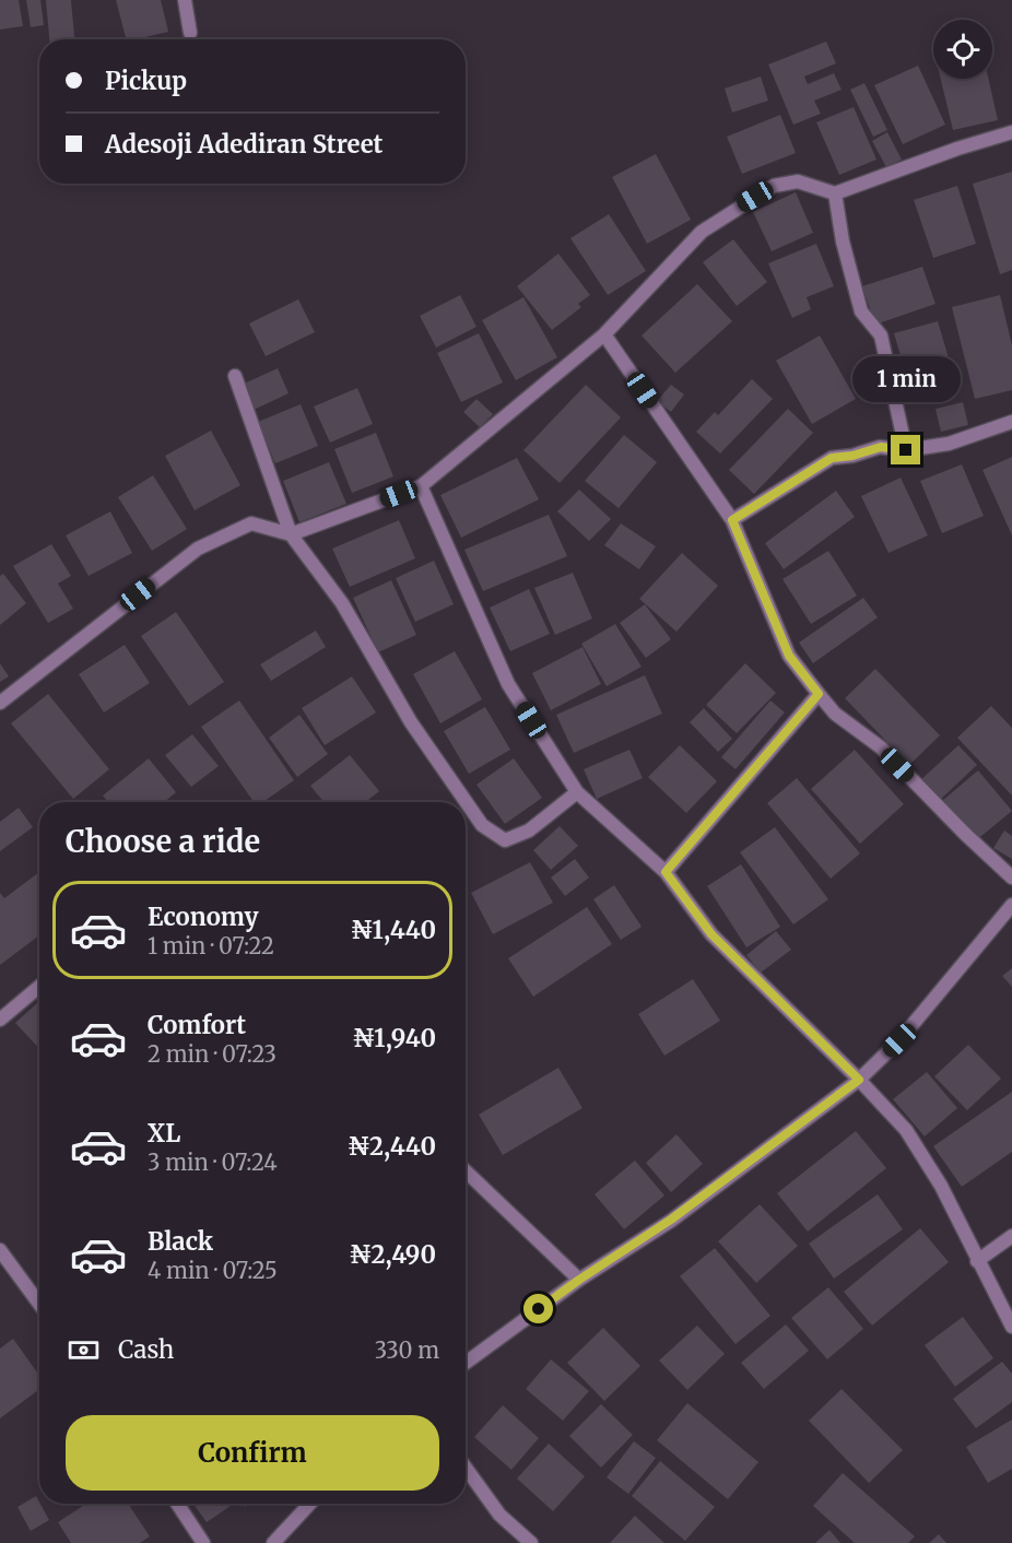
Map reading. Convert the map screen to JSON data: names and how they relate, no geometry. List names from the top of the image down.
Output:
{
  "page": {
    "banner": ["Pickup", "Adesoji Adediran Street"],
    "bubble": "1 min",
    "heading": "Choose a ride",
    "list": [
      {
        "name": "Economy",
        "note": "1 min · 07:22",
        "value": "₦1,440"
      },
      {
        "name": "Comfort",
        "note": "2 min · 07:23",
        "value": "₦1,940"
      },
      {
        "name": "XL",
        "note": "3 min · 07:24",
        "value": "₦2,440"
      },
      {
        "name": "Black",
        "note": "4 min · 07:25",
        "value": "₦2,490"
      }
    ],
    "pay": ["Cash", "330 m"],
    "buttons": "Confirm"
  }
}
